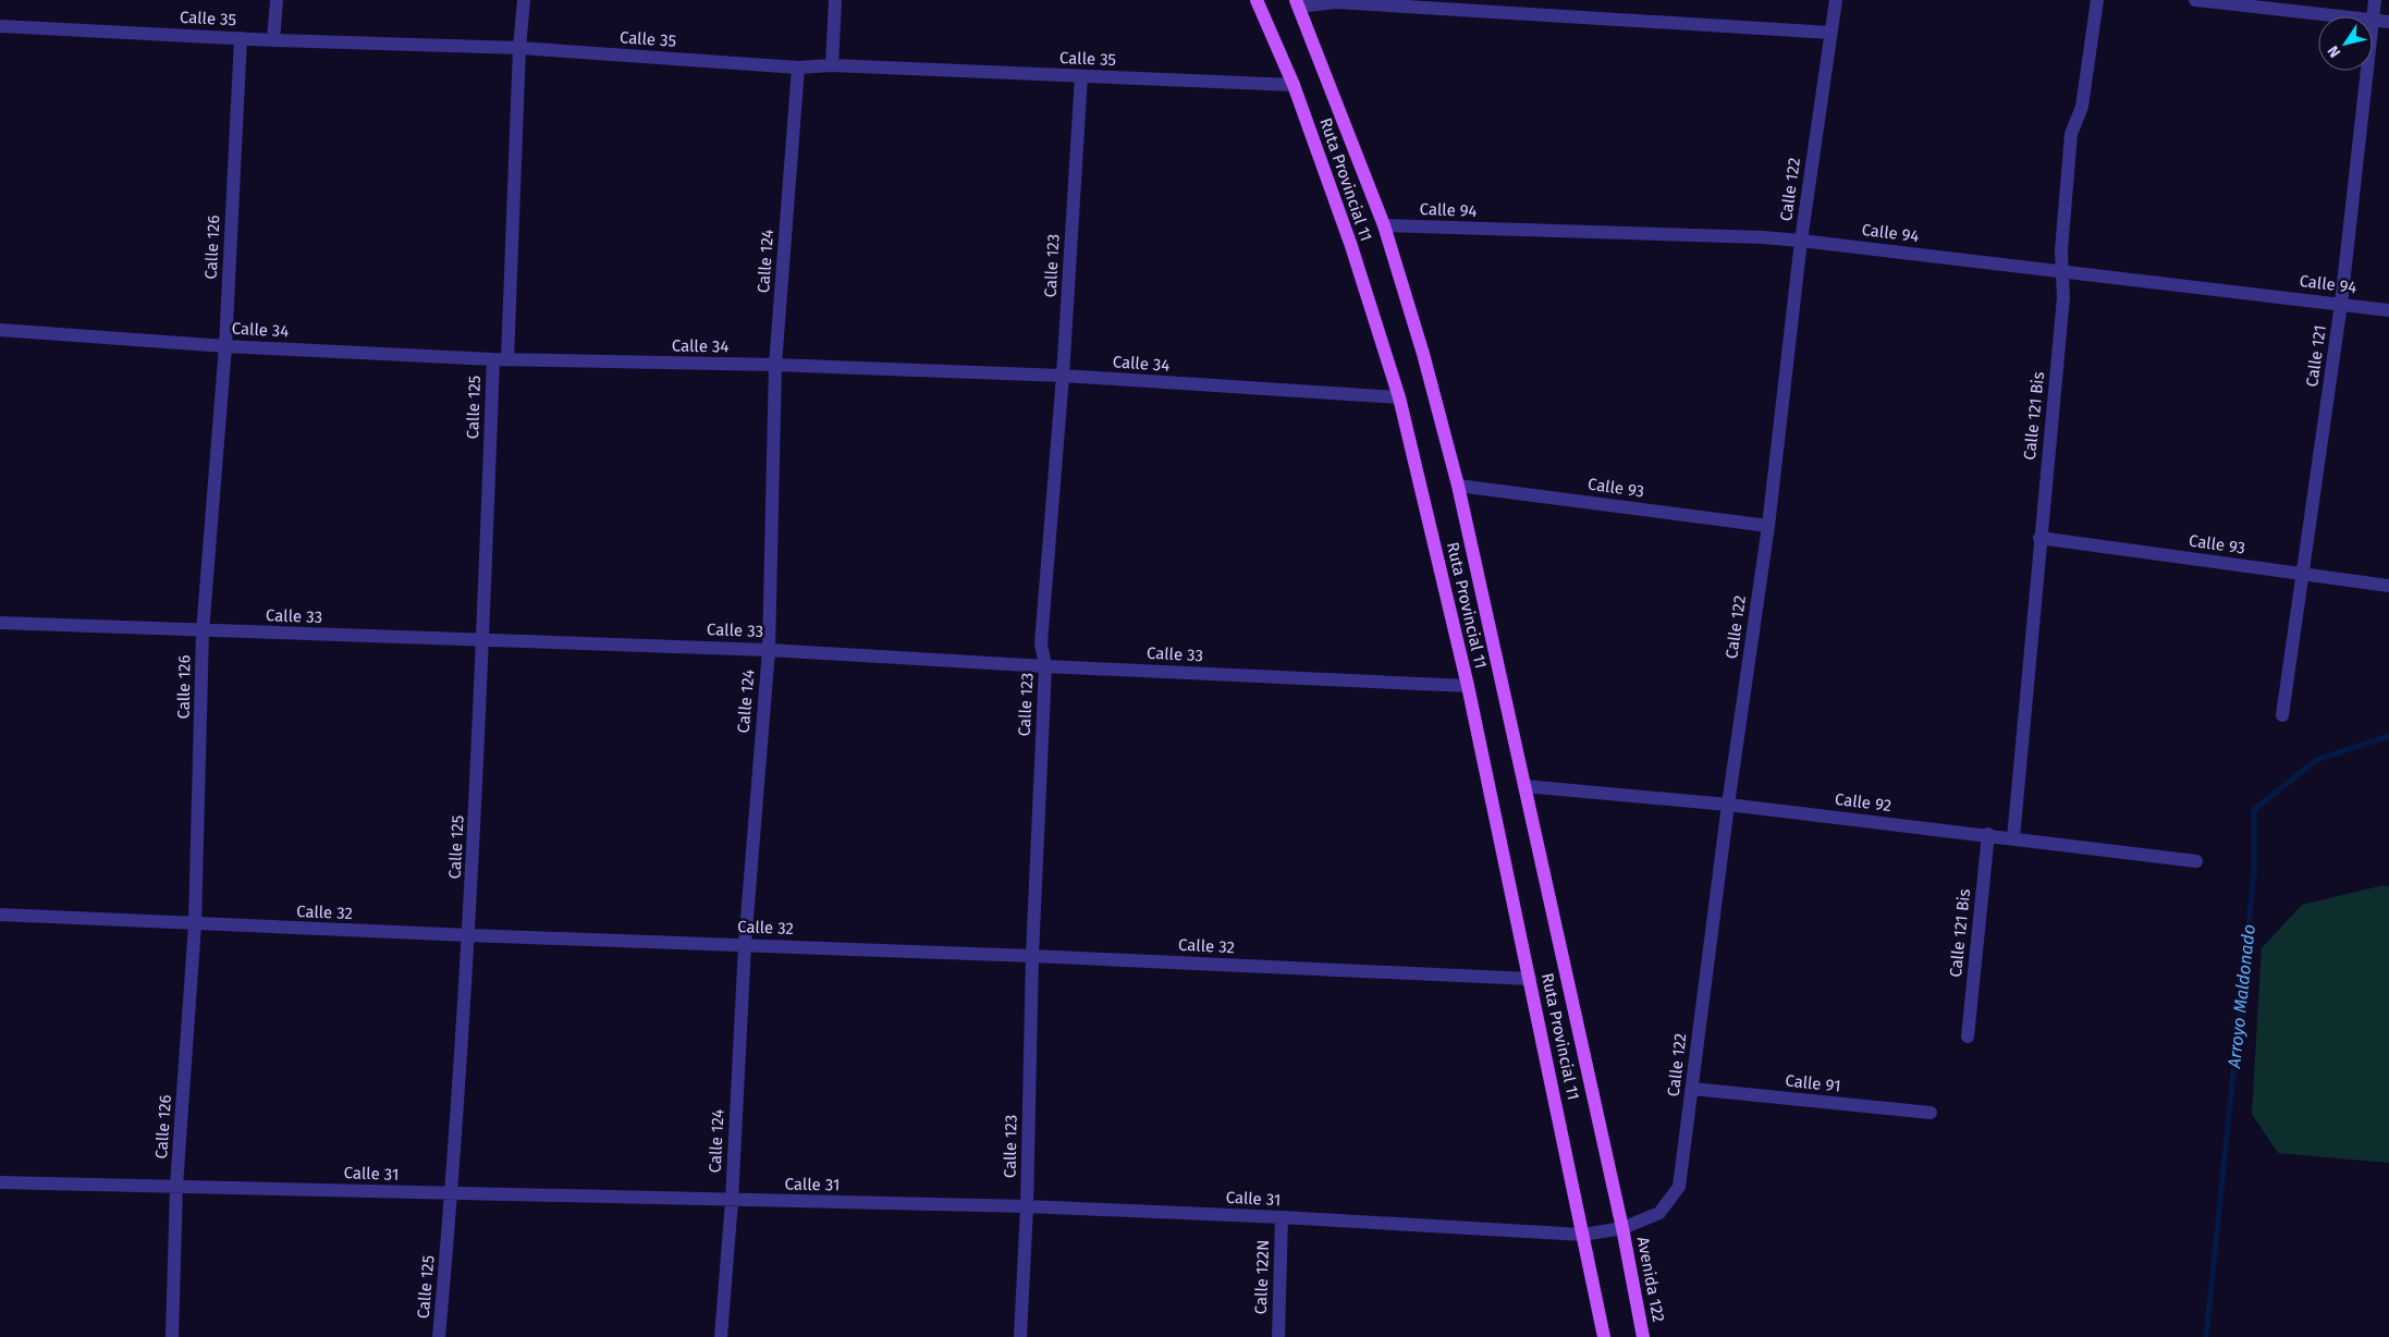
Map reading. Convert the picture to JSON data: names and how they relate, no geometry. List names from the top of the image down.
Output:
{
  "streets": {
    "main road": ["Ruta Provincial 11", "Avenida 122"],
    "street": [
      "Calle 35",
      "Calle 122",
      "Calle 94",
      "Calle 126",
      "Calle 124",
      "Calle 123",
      "Calle 34",
      "Calle 121",
      "Calle 125",
      "Calle 121 Bis",
      "Calle 93",
      "Calle 33",
      "Calle 92",
      "Calle 32",
      "Calle 91",
      "Calle 31",
      "Calle 122N"
    ]
  },
  "crossings": [
    ["Calle 35", "Ruta Provincial 11"],
    ["Calle 35", "Calle 126"],
    ["Calle 35", "Calle 124"],
    ["Calle 35", "Calle 123"],
    ["Calle 35", "Calle 125"],
    ["Ruta Provincial 11", "Calle 122"],
    ["Ruta Provincial 11", "Calle 94"],
    ["Ruta Provincial 11", "Calle 34"],
    ["Ruta Provincial 11", "Calle 93"],
    ["Ruta Provincial 11", "Calle 33"],
    ["Ruta Provincial 11", "Calle 92"],
    ["Ruta Provincial 11", "Calle 32"],
    ["Ruta Provincial 11", "Calle 31"],
    ["Ruta Provincial 11", "Avenida 122"],
    ["Calle 122", "Calle 94"],
    ["Calle 122", "Calle 93"],
    ["Calle 122", "Calle 92"],
    ["Calle 122", "Calle 91"],
    ["Calle 122", "Calle 31"],
    ["Calle 122", "Avenida 122"],
    ["Calle 94", "Calle 121"],
    ["Calle 94", "Calle 121 Bis"],
    ["Calle 126", "Calle 34"],
    ["Calle 126", "Calle 33"],
    ["Calle 126", "Calle 32"],
    ["Calle 126", "Calle 31"],
    ["Calle 124", "Calle 34"],
    ["Calle 124", "Calle 33"],
    ["Calle 124", "Calle 32"],
    ["Calle 124", "Calle 31"],
    ["Calle 123", "Calle 34"],
    ["Calle 123", "Calle 33"],
    ["Calle 123", "Calle 32"],
    ["Calle 123", "Calle 31"],
    ["Calle 34", "Calle 125"],
    ["Calle 121", "Calle 93"],
    ["Calle 125", "Calle 33"],
    ["Calle 125", "Calle 32"],
    ["Calle 125", "Calle 31"],
    ["Calle 121 Bis", "Calle 93"],
    ["Calle 121 Bis", "Calle 92"],
    ["Calle 31", "Calle 122N"],
    ["Calle 31", "Avenida 122"]
  ],
  "water": ["Arroyo Maldonado"],
  "north": "bottom left"
}
